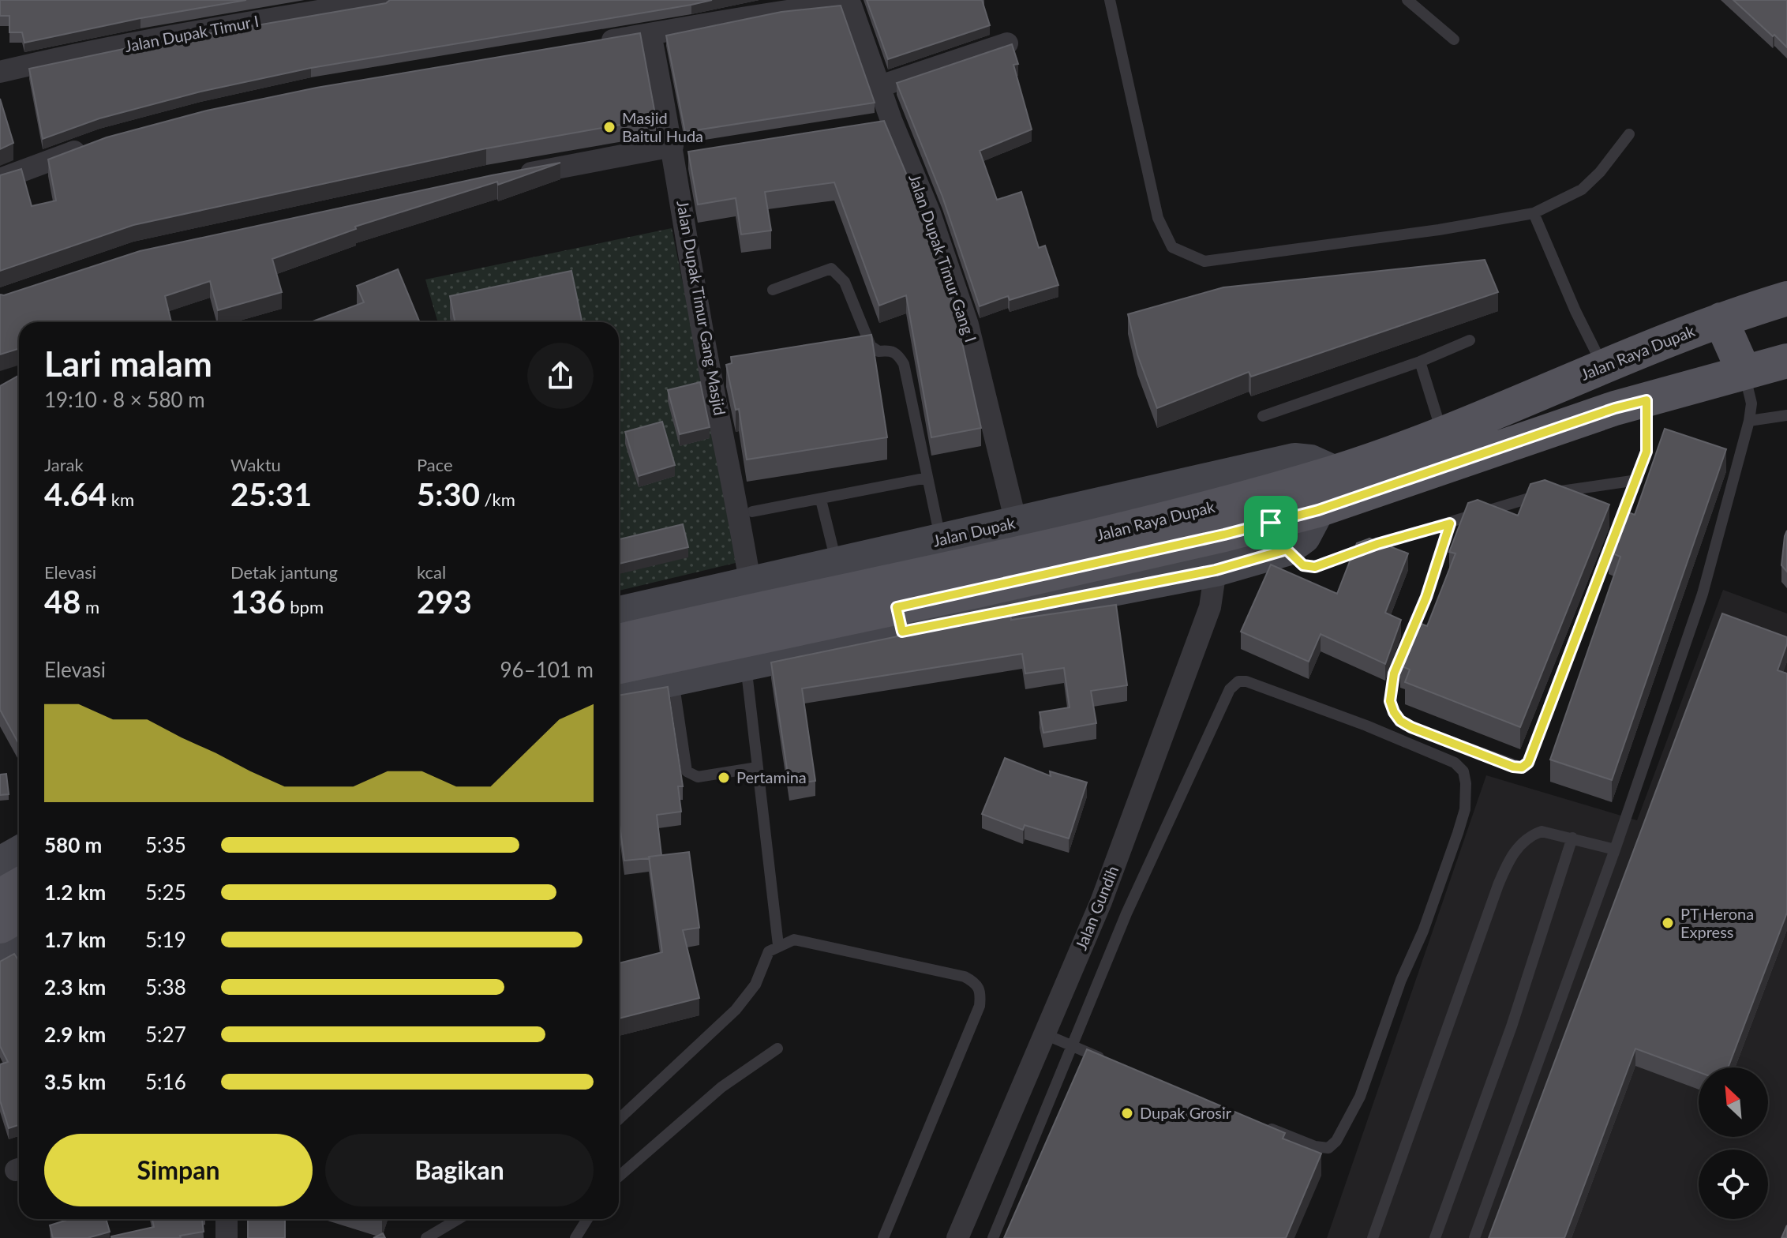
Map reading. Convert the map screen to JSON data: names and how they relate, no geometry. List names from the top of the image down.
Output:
{
  "streets": {
    "main road": ["Jalan Raya Dupak", "Jalan Dupak"],
    "street": [
      "Jalan Dupak Timur I",
      "Jalan Dupak Timur Gang I",
      "Jalan Dupak Timur Gang Masjid",
      "Jalan Gundih"
    ]
  },
  "crossings": [
    ["Jalan Dupak Timur Gang I", "Jalan Dupak Timur Gang Masjid"],
    ["Jalan Dupak Timur Gang I", "Jalan Dupak"],
    ["Jalan Dupak Timur Gang Masjid", "Jalan Dupak"],
    ["Jalan Raya Dupak", "Jalan Dupak"]
  ],
  "places": [
    "Masjid Baitul Huda",
    "Pertamina",
    "PT Herona Express",
    "Dupak Grosir"
  ],
  "north": "top left",
  "page": {
    "heading": ["Lari malam", "19:10 · 8 × 580 m"],
    "stats": [
      ["Jarak", "4.64 km"],
      ["Waktu", "25:31"],
      ["Pace", "5:30 /km"],
      ["Elevasi", "48 m"],
      ["Detak jantung", "136 bpm"],
      ["kcal", "293"]
    ],
    "chart": ["Elevasi", "96–101 m"],
    "list": [
      {
        "name": "580 m",
        "note": "5:35"
      },
      {
        "name": "1.2 km",
        "note": "5:25"
      },
      {
        "name": "1.7 km",
        "note": "5:19"
      },
      {
        "name": "2.3 km",
        "note": "5:38"
      },
      {
        "name": "2.9 km",
        "note": "5:27"
      },
      {
        "name": "3.5 km",
        "note": "5:16"
      }
    ],
    "buttons": ["Simpan", "Bagikan"]
  }
}
